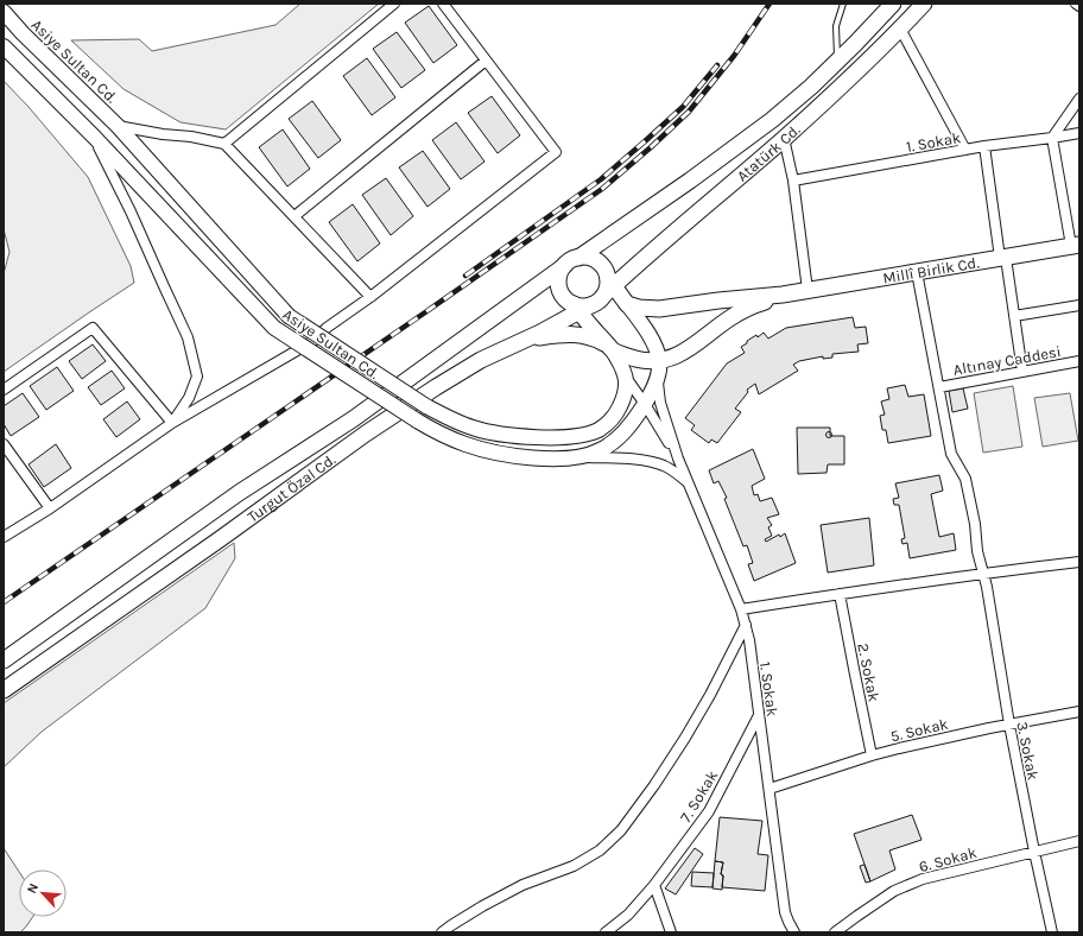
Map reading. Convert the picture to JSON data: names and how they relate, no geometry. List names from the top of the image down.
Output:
{
  "streets": {
    "main road": [
      "Asiye Sultan Cd.",
      "Atatürk Cd.",
      "Millî Birlik Cd.",
      "Turgut Özal Cd."
    ],
    "street": [
      "1. Sokak",
      "Altınay Caddesi",
      "2. Sokak",
      "5. Sokak",
      "3. Sokak",
      "7. Sokak",
      "6. Sokak"
    ]
  },
  "crossings": [
    ["Asiye Sultan Cd.", "Millî Birlik Cd."],
    ["1. Sokak", "5. Sokak"],
    ["1. Sokak", "7. Sokak"],
    ["Atatürk Cd.", "Turgut Özal Cd."],
    ["Millî Birlik Cd.", "3. Sokak"],
    ["Altınay Caddesi", "3. Sokak"],
    ["2. Sokak", "5. Sokak"],
    ["5. Sokak", "3. Sokak"],
    ["3. Sokak", "6. Sokak"]
  ],
  "north": "top left"
}
